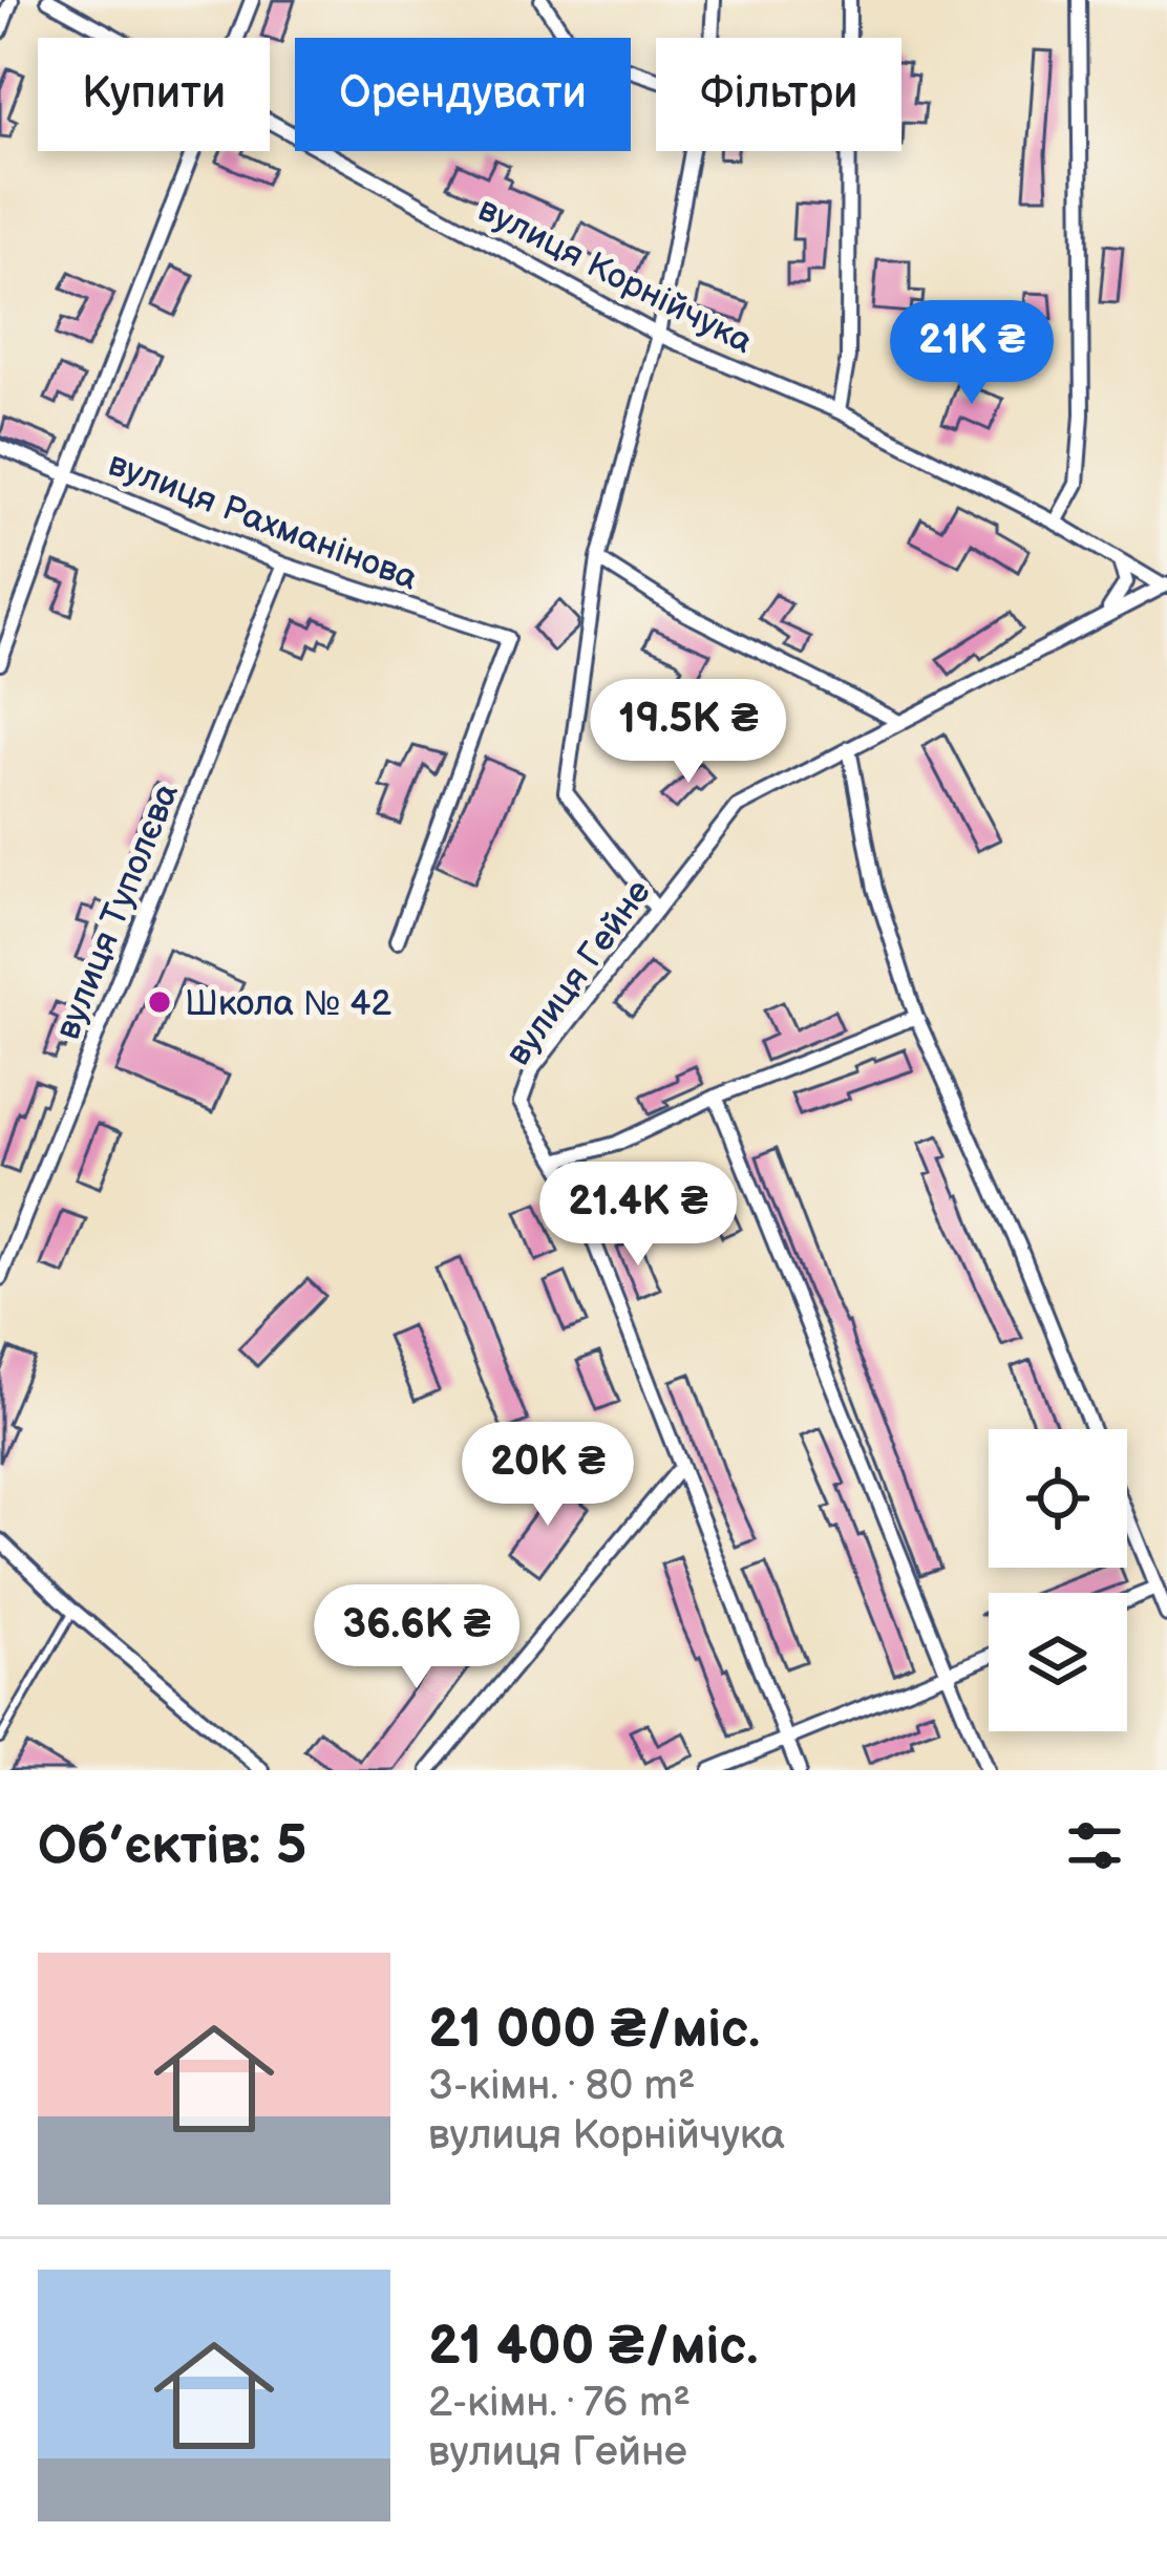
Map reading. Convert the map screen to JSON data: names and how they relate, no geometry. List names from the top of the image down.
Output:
{
  "streets": {
    "street": [
      "вулиця Корнійчука",
      "вулиця Рахманінова",
      "вулиця Туполєва",
      "вулиця Гейне"
    ]
  },
  "crossings": [
    ["вулиця Корнійчука", "вулиця Гейне"],
    ["вулиця Рахманінова", "вулиця Туполєва"]
  ],
  "places": ["Школа № 42"],
  "page": {
    "chip": ["Купити", "Орендувати", "Фільтри"],
    "price": [
      "21K ₴",
      "19.5K ₴",
      "21.4K ₴",
      "20K ₴",
      "36.6K ₴"
    ],
    "heading": "Об’єктів: 5",
    "list": [
      {
        "name": "21 000 ₴/міс.",
        "note": "3-кімн. · 80 m² · вулиця Корнійчука"
      },
      {
        "name": "21 400 ₴/міс.",
        "note": "2-кімн. · 76 m² · вулиця Гейне"
      }
    ]
  }
}
